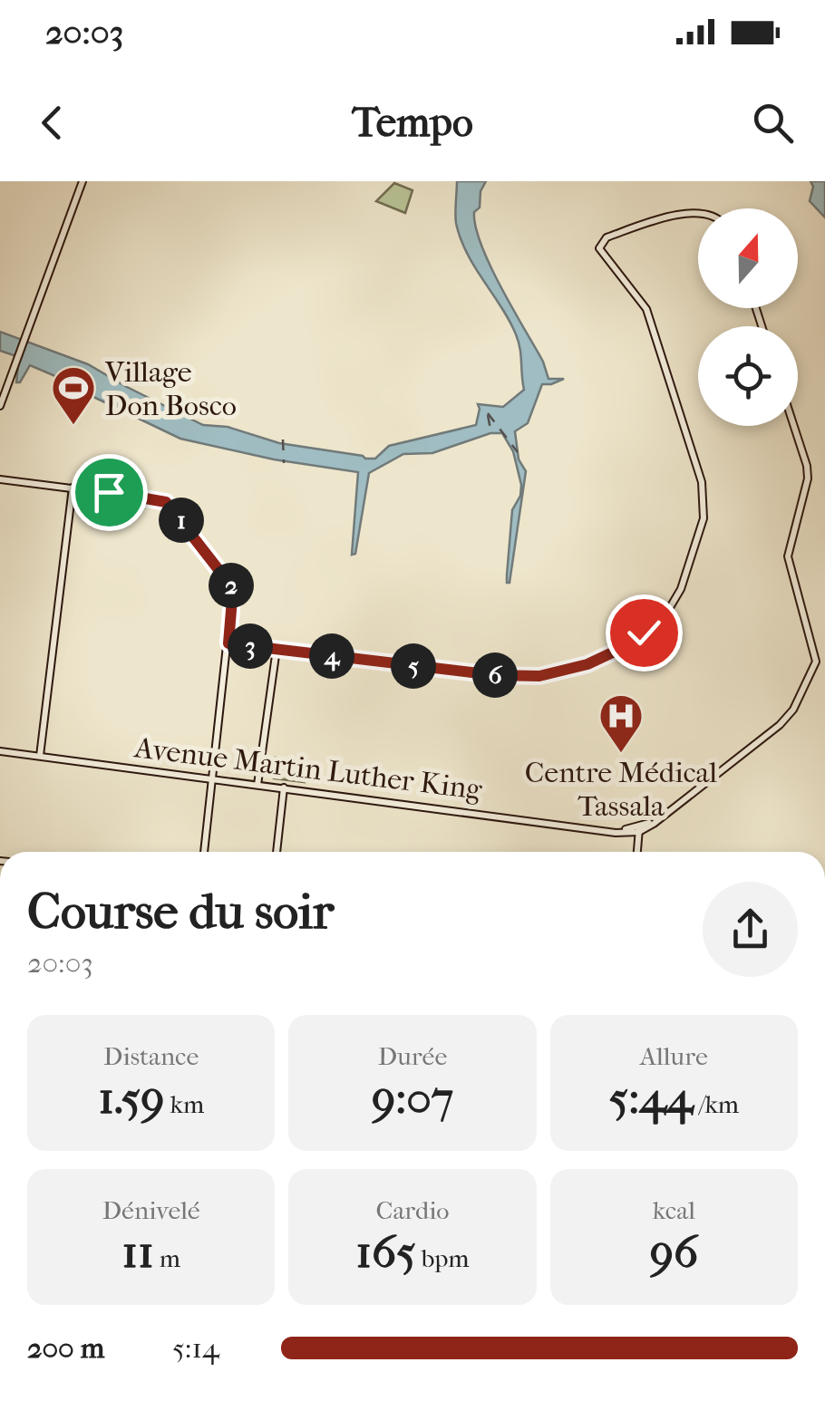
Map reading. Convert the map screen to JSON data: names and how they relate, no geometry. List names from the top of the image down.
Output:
{
  "streets": {
    "street": ["Avenue Martin Luther King"]
  },
  "places": {
    "sports": ["Village Don Bosco"],
    "hospital": ["Centre Médical Tassala"]
  },
  "north": "top",
  "page": {
    "status": "20:03",
    "header": "Tempo",
    "pins": [
      "1",
      "2",
      "3",
      "4",
      "5",
      "6"
    ],
    "heading": ["Course du soir", "20:03"],
    "stats": [
      ["Distance", "1.59 km"],
      ["Durée", "9:07"],
      ["Allure", "5:44 /km"],
      ["Dénivelé", "11 m"],
      ["Cardio", "165 bpm"],
      ["kcal", "96"]
    ],
    "list": [
      {
        "name": "200 m",
        "note": "5:14"
      }
    ]
  }
}
